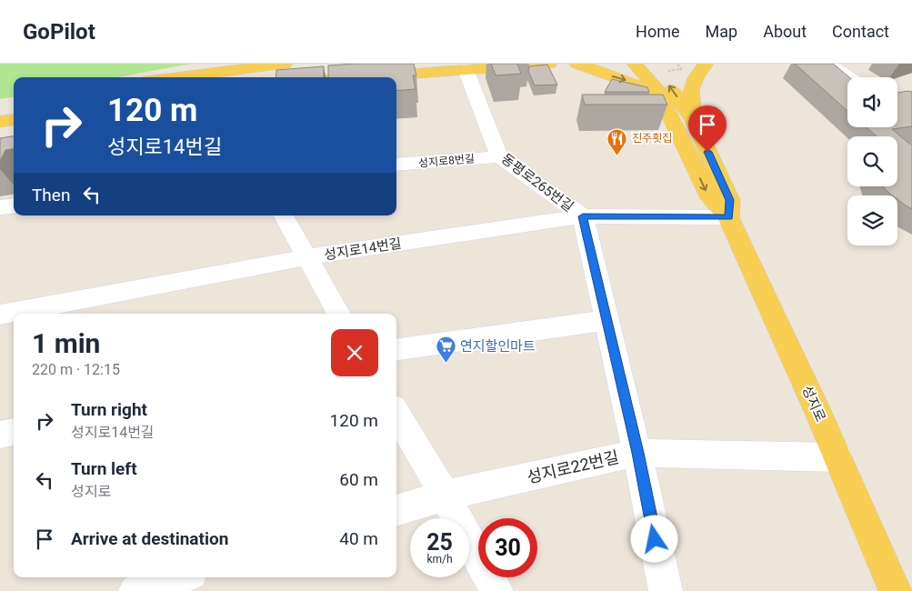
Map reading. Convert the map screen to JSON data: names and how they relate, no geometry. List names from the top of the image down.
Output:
{
  "streets": {
    "main road": ["성지로"],
    "street": [
      "성지로8번길",
      "동평로265번길",
      "성지로14번길",
      "성지로22번길"
    ]
  },
  "crossings": [
    ["성지로8번길", "동평로265번길"],
    ["동평로265번길", "성지로14번길"],
    ["동평로265번길", "성지로22번길"],
    ["성지로14번길", "성지로"],
    ["성지로", "성지로22번길"]
  ],
  "places": {
    "restaurant": ["진주횟집"],
    "supermarket": ["연지할인마트"]
  },
  "page": {
    "header": "GoPilot",
    "nav": [
      "Home",
      "Map",
      "About",
      "Contact"
    ],
    "turn": ["120 m", "성지로14번길"],
    "then": "Then",
    "heading": ["1 min", "220 m · 12:15"],
    "list": [
      {
        "name": "Turn right",
        "note": "성지로14번길",
        "value": "120 m"
      },
      {
        "name": "Turn left",
        "note": "성지로",
        "value": "60 m"
      },
      {
        "name": "Arrive at destination",
        "value": "40 m"
      }
    ],
    "speed": "25 km/h",
    "limit": "30"
  }
}
